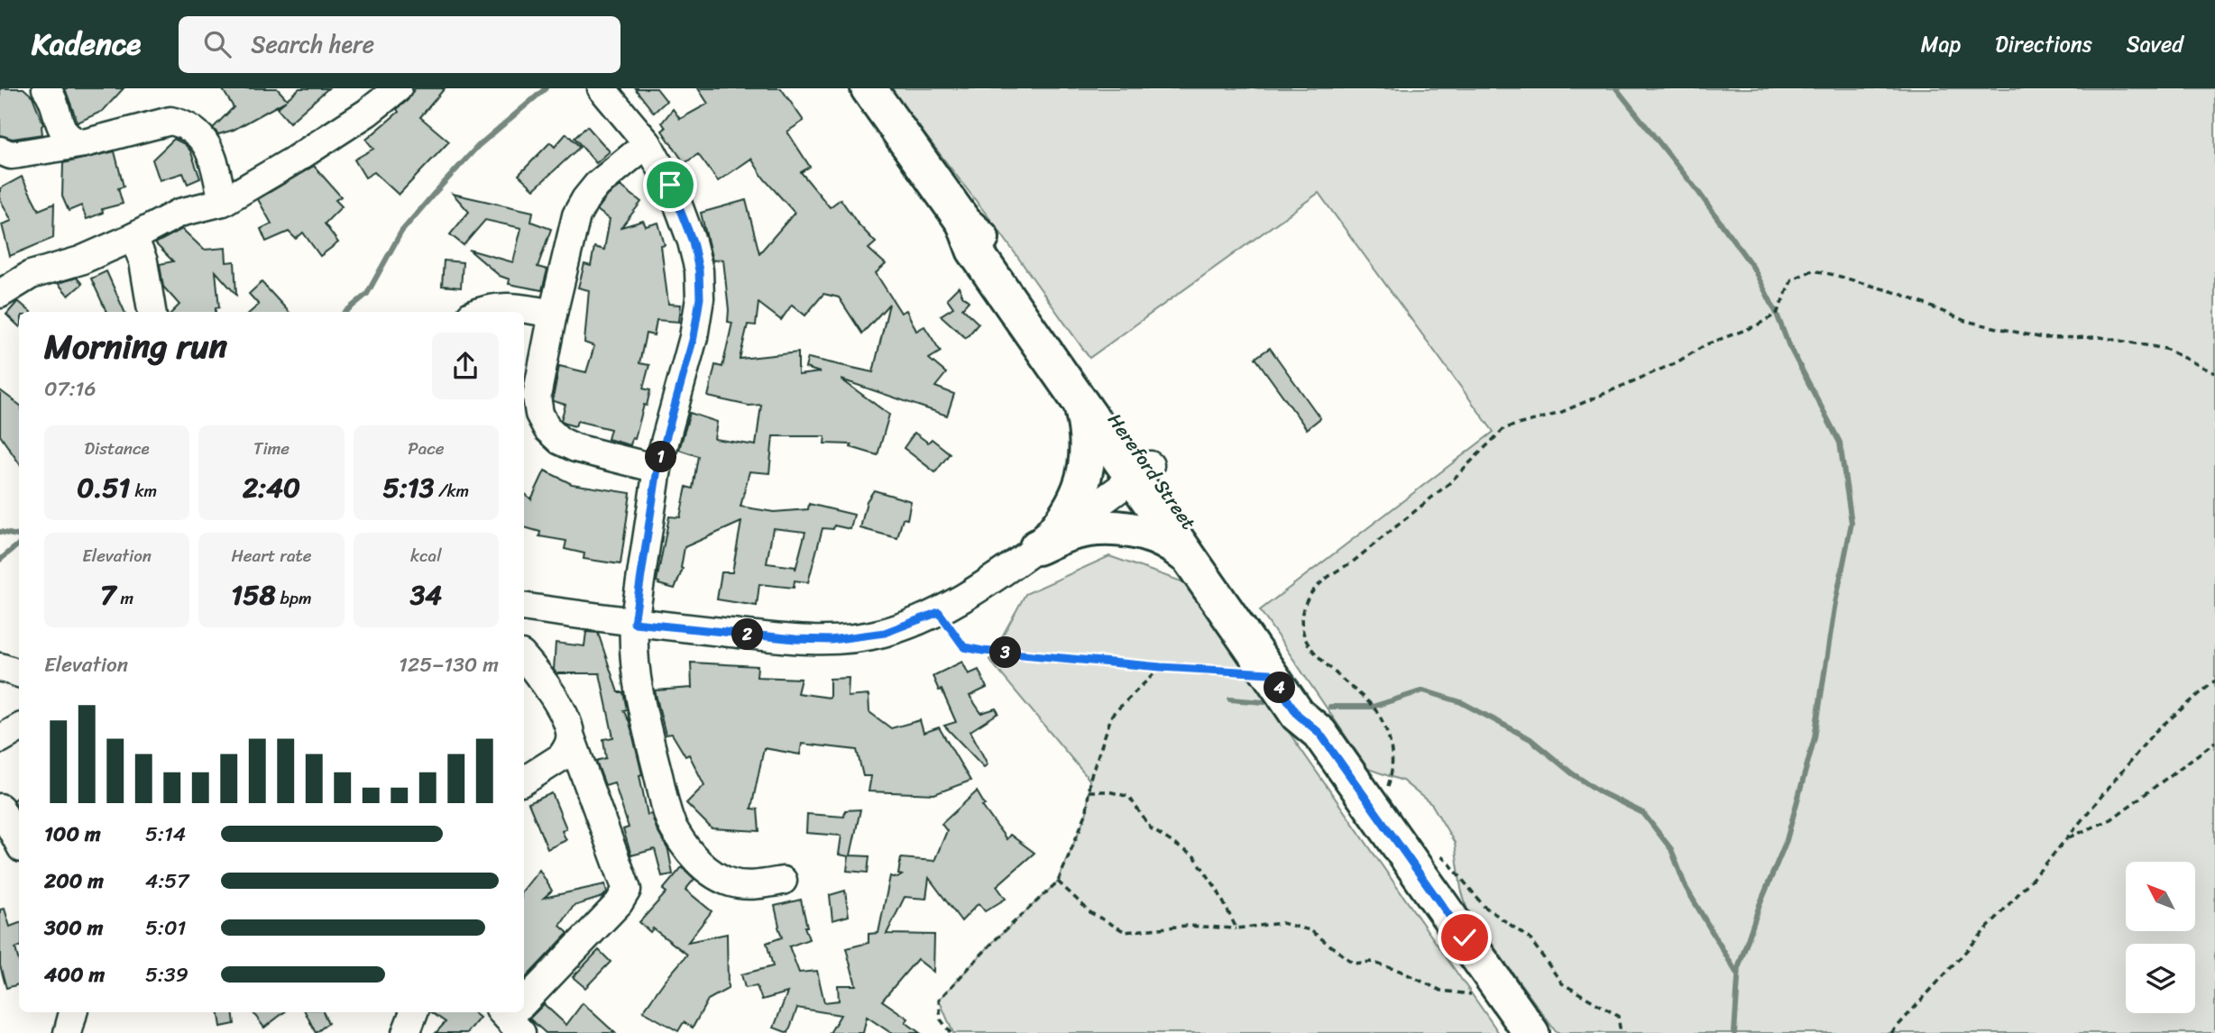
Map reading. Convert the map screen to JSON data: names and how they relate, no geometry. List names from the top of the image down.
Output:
{
  "streets": {
    "main road": ["Hereford Street"]
  },
  "north": "top left",
  "page": {
    "header": "Kadence",
    "search": "Search here",
    "nav": ["Map", "Directions", "Saved"],
    "heading": ["Morning run", "07:16"],
    "stats": [
      ["Distance", "0.51 km"],
      ["Time", "2:40"],
      ["Pace", "5:13 /km"],
      ["Elevation", "7 m"],
      ["Heart rate", "158 bpm"],
      ["kcal", "34"]
    ],
    "pins": [
      "1",
      "2",
      "3",
      "4"
    ],
    "chart": ["Elevation", "125–130 m"],
    "list": [
      {
        "name": "100 m",
        "note": "5:14"
      },
      {
        "name": "200 m",
        "note": "4:57"
      },
      {
        "name": "300 m",
        "note": "5:01"
      },
      {
        "name": "400 m",
        "note": "5:39"
      }
    ]
  }
}
